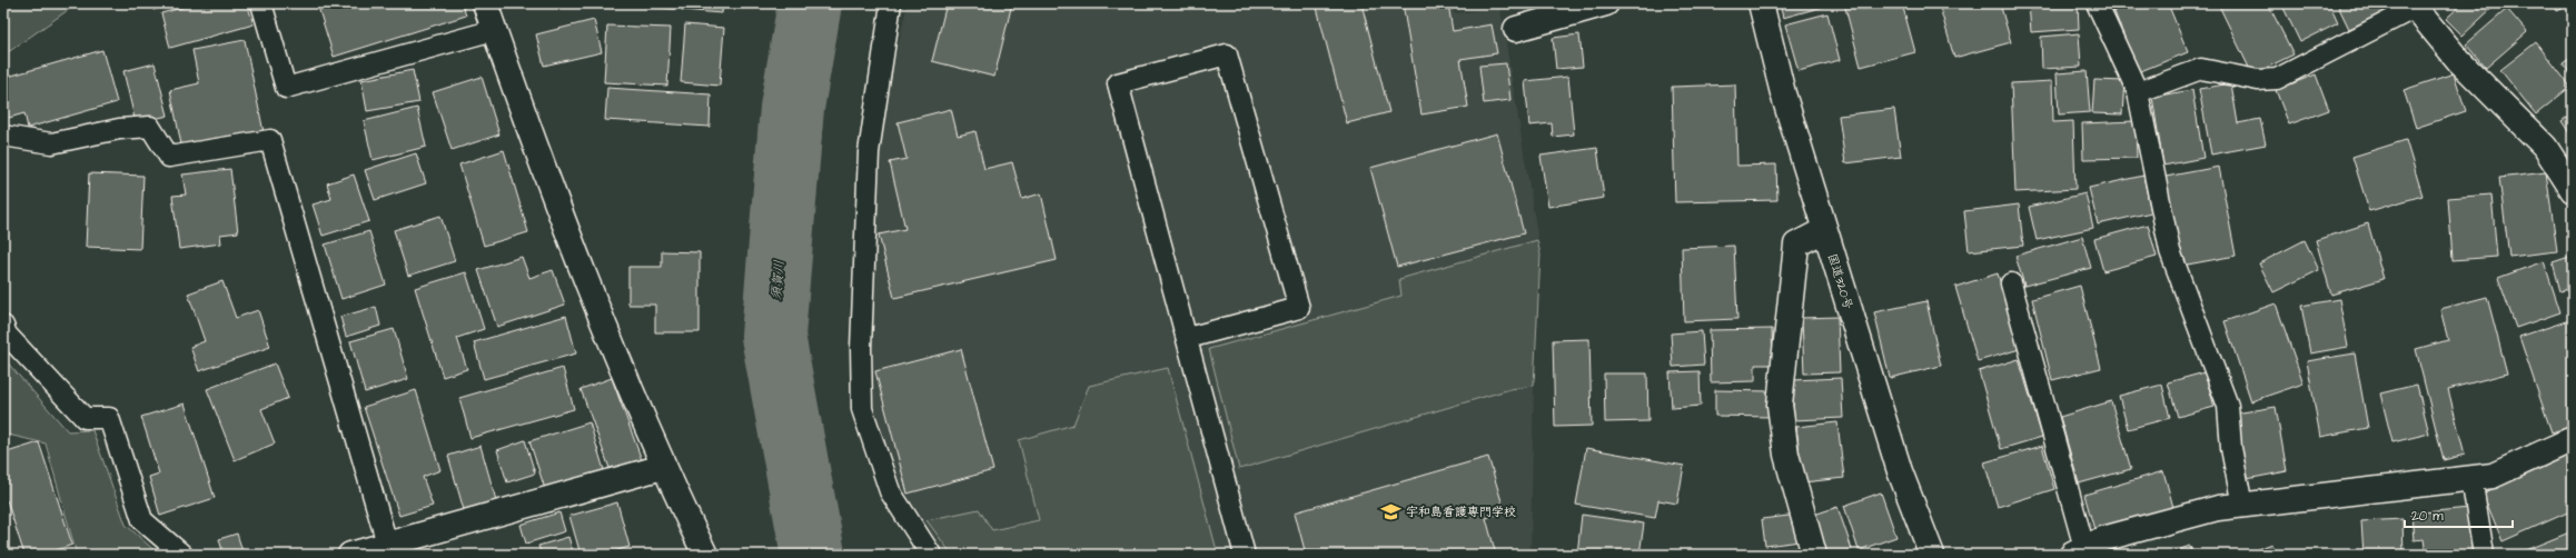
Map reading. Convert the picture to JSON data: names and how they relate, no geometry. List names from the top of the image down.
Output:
{
  "streets": {
    "street": ["国道320号"]
  },
  "water": ["須賀川"],
  "places": {
    "school or university": ["宇和島看護専門学校"]
  },
  "scale_bar": "20 m"
}
